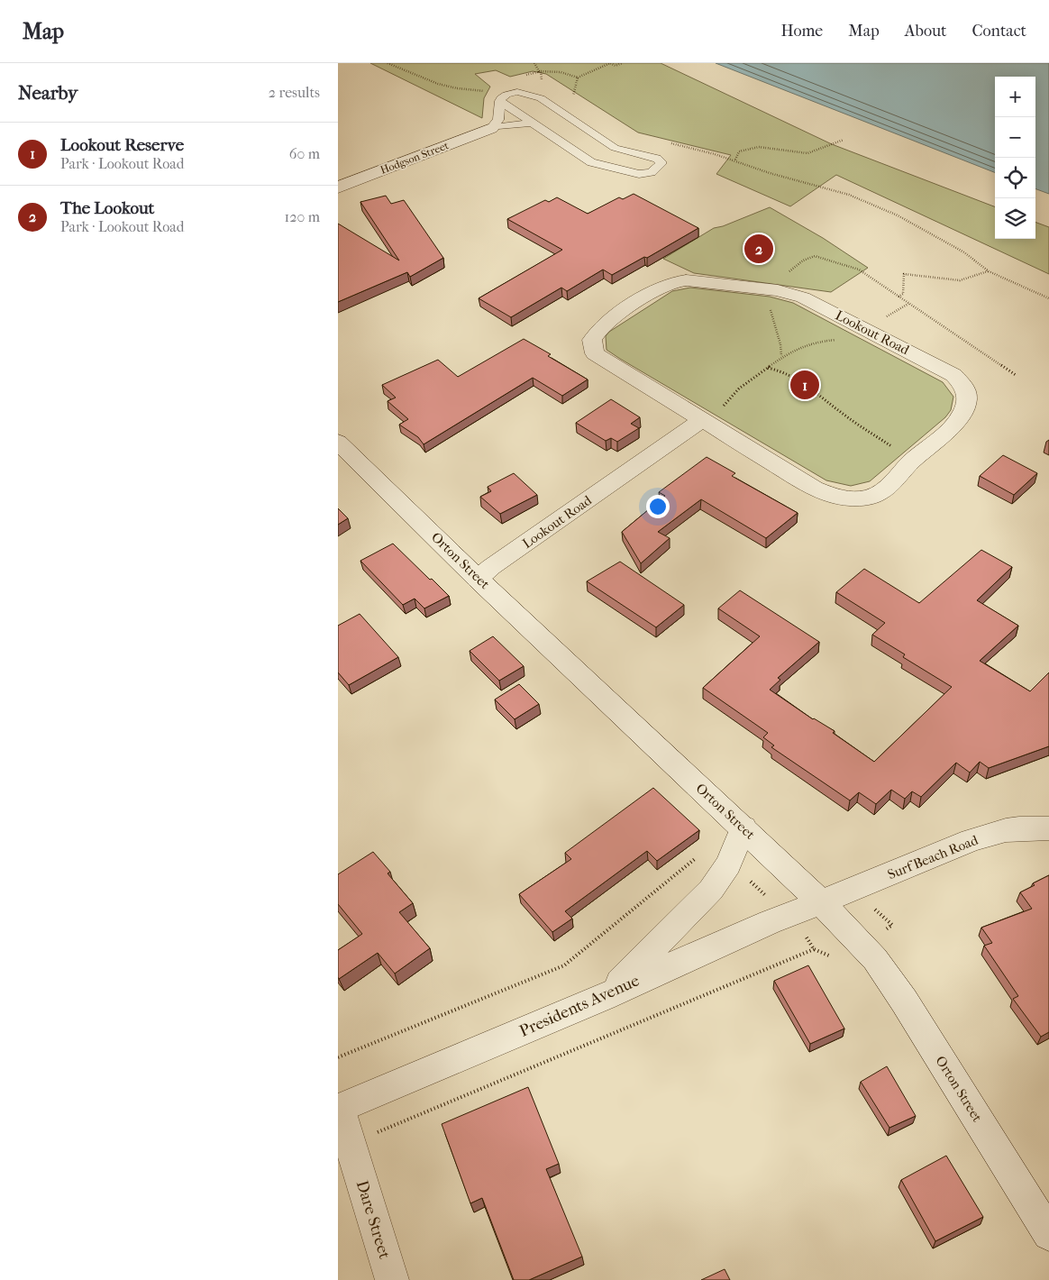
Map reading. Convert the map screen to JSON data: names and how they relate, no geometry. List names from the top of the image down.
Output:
{
  "streets": {
    "street": [
      "Hodgson Street",
      "Lookout Road",
      "Orton Street",
      "Surf Beach Road",
      "Presidents Avenue",
      "Dare Street"
    ]
  },
  "crossings": [
    ["Lookout Road", "Orton Street"],
    ["Orton Street", "Surf Beach Road"],
    ["Orton Street", "Presidents Avenue"],
    ["Surf Beach Road", "Presidents Avenue"],
    ["Presidents Avenue", "Dare Street"]
  ],
  "page": {
    "header": "Map",
    "nav": [
      "Home",
      "Map",
      "About",
      "Contact"
    ],
    "heading": ["Nearby", "2 results"],
    "map_buttons": ["+", "−"],
    "list": [
      {
        "mark": "1",
        "name": "Lookout Reserve",
        "note": "Park · Lookout Road",
        "value": "60 m"
      },
      {
        "mark": "2",
        "name": "The Lookout",
        "note": "Park · Lookout Road",
        "value": "120 m"
      }
    ],
    "pins": ["2", "1"]
  }
}
